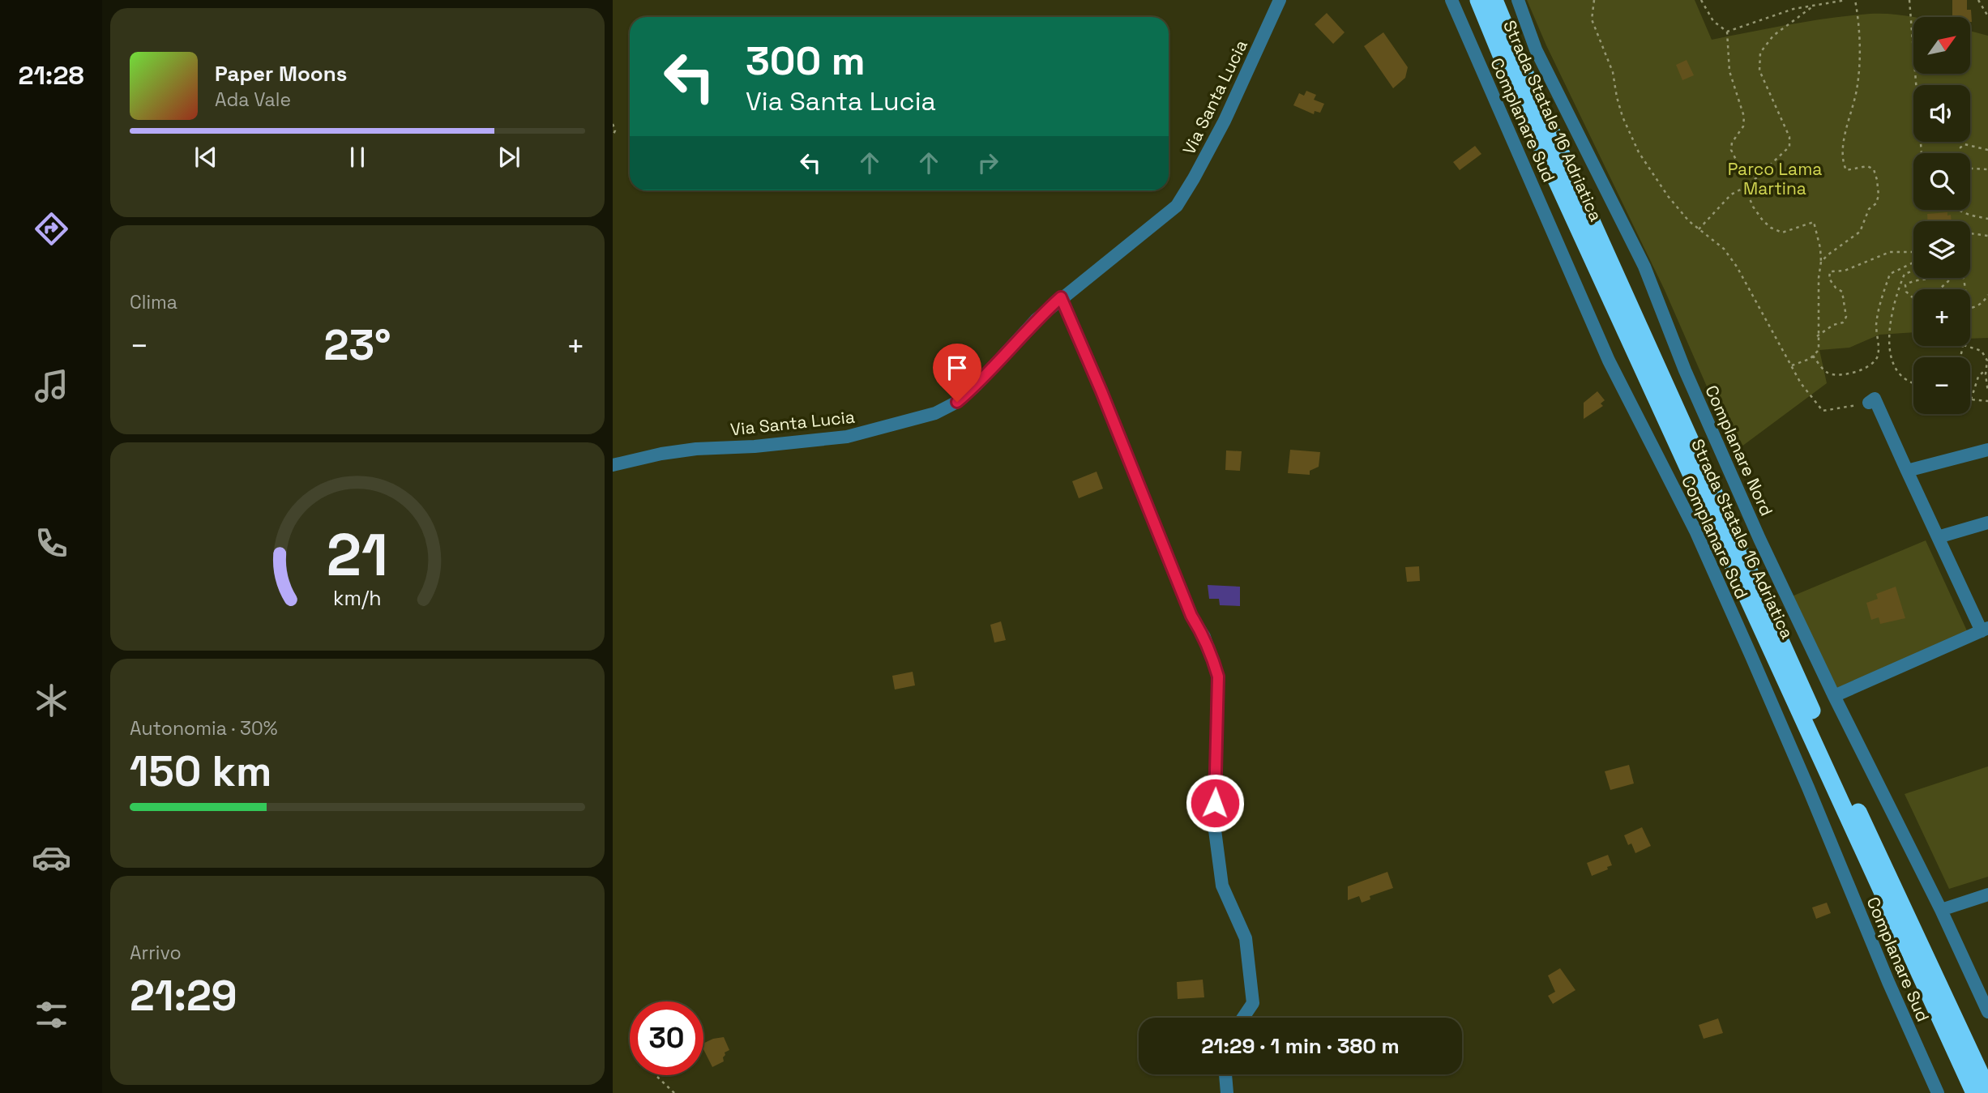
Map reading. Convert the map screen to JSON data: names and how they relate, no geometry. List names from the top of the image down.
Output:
{
  "streets": {
    "highway": ["Strada Statale 16 Adriatica"],
    "street": ["Via Santa Lucia", "Complanare Sud", "Complanare Nord"]
  },
  "parks": ["Parco Lama Martina"],
  "north": "top right",
  "page": {
    "tabs": "21:28",
    "map_buttons": ["+", "−"],
    "turn": ["300 m", "Via Santa Lucia"],
    "song": ["Paper Moons", "Ada Vale"],
    "tile": [
      "Clima",
      ["Autonomia · 30%", "150 km"],
      ["Arrivo", "21:29"]
    ],
    "heat": ["−", "23°", "+"],
    "limit": "30",
    "trip": "21:29 · 1 min · 380 m",
    "gauge": ["21", "km/h"]
  }
}
